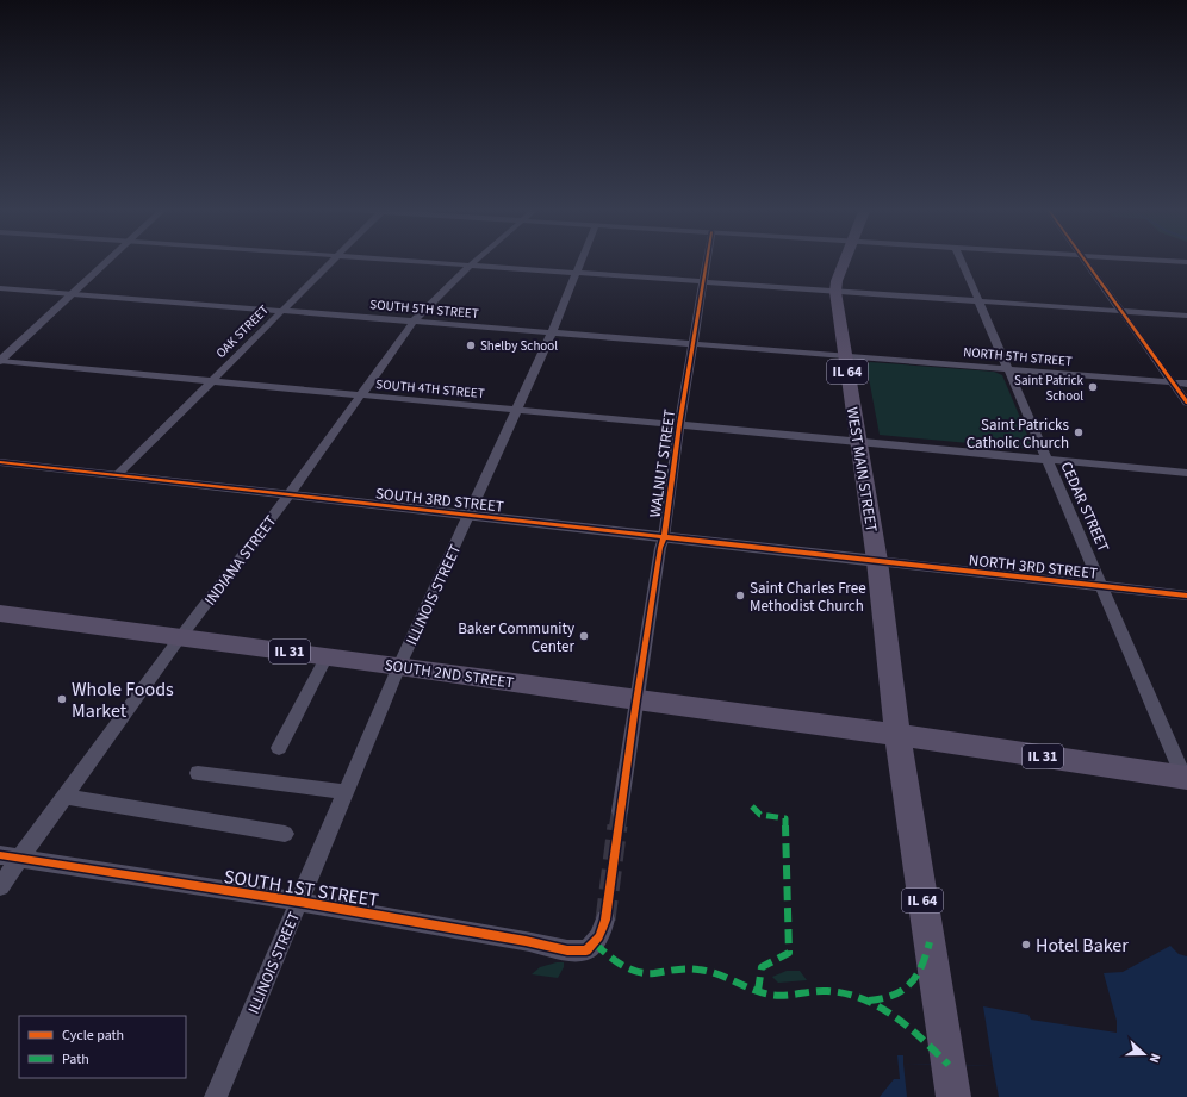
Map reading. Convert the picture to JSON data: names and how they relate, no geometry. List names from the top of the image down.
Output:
{
  "streets": {
    "main road": [
      "IL 64",
      "WEST MAIN STREET",
      "IL 31",
      "SOUTH 2ND STREET"
    ],
    "street": [
      "SOUTH 5TH STREET",
      "OAK STREET",
      "NORTH 5TH STREET",
      "SOUTH 4TH STREET",
      "WALNUT STREET",
      "SOUTH 3RD STREET",
      "CEDAR STREET",
      "INDIANA STREET",
      "NORTH 3RD STREET",
      "ILLINOIS STREET",
      "SOUTH 1ST STREET"
    ]
  },
  "crossings": [
    ["SOUTH 5TH STREET", "OAK STREET"],
    ["SOUTH 5TH STREET", "NORTH 5TH STREET"],
    ["SOUTH 5TH STREET", "WALNUT STREET"],
    ["SOUTH 5TH STREET", "WEST MAIN STREET"],
    ["SOUTH 5TH STREET", "INDIANA STREET"],
    ["SOUTH 5TH STREET", "ILLINOIS STREET"],
    ["OAK STREET", "SOUTH 4TH STREET"],
    ["OAK STREET", "SOUTH 3RD STREET"],
    ["NORTH 5TH STREET", "WEST MAIN STREET"],
    ["NORTH 5TH STREET", "CEDAR STREET"],
    ["IL 64", "WEST MAIN STREET"],
    ["IL 64", "IL 31"],
    ["IL 64", "SOUTH 2ND STREET"],
    ["SOUTH 4TH STREET", "WALNUT STREET"],
    ["SOUTH 4TH STREET", "WEST MAIN STREET"],
    ["SOUTH 4TH STREET", "CEDAR STREET"],
    ["SOUTH 4TH STREET", "INDIANA STREET"],
    ["SOUTH 4TH STREET", "ILLINOIS STREET"],
    ["WALNUT STREET", "SOUTH 3RD STREET"],
    ["WALNUT STREET", "SOUTH 2ND STREET"],
    ["WEST MAIN STREET", "SOUTH 3RD STREET"],
    ["WEST MAIN STREET", "NORTH 3RD STREET"],
    ["WEST MAIN STREET", "IL 31"],
    ["WEST MAIN STREET", "SOUTH 2ND STREET"],
    ["SOUTH 3RD STREET", "INDIANA STREET"],
    ["SOUTH 3RD STREET", "NORTH 3RD STREET"],
    ["SOUTH 3RD STREET", "ILLINOIS STREET"],
    ["CEDAR STREET", "NORTH 3RD STREET"],
    ["CEDAR STREET", "IL 31"],
    ["INDIANA STREET", "SOUTH 2ND STREET"],
    ["INDIANA STREET", "SOUTH 1ST STREET"],
    ["ILLINOIS STREET", "SOUTH 2ND STREET"],
    ["ILLINOIS STREET", "SOUTH 1ST STREET"],
    ["IL 31", "SOUTH 2ND STREET"]
  ],
  "places": [
    "Shelby School",
    "Saint Patrick School",
    "Saint Patricks Catholic Church",
    "Saint Charles Free Methodist Church",
    "Baker Community Center",
    "Whole Foods Market",
    "Hotel Baker"
  ],
  "legend": ["Cycle path", "Path"],
  "north": "right"
}
